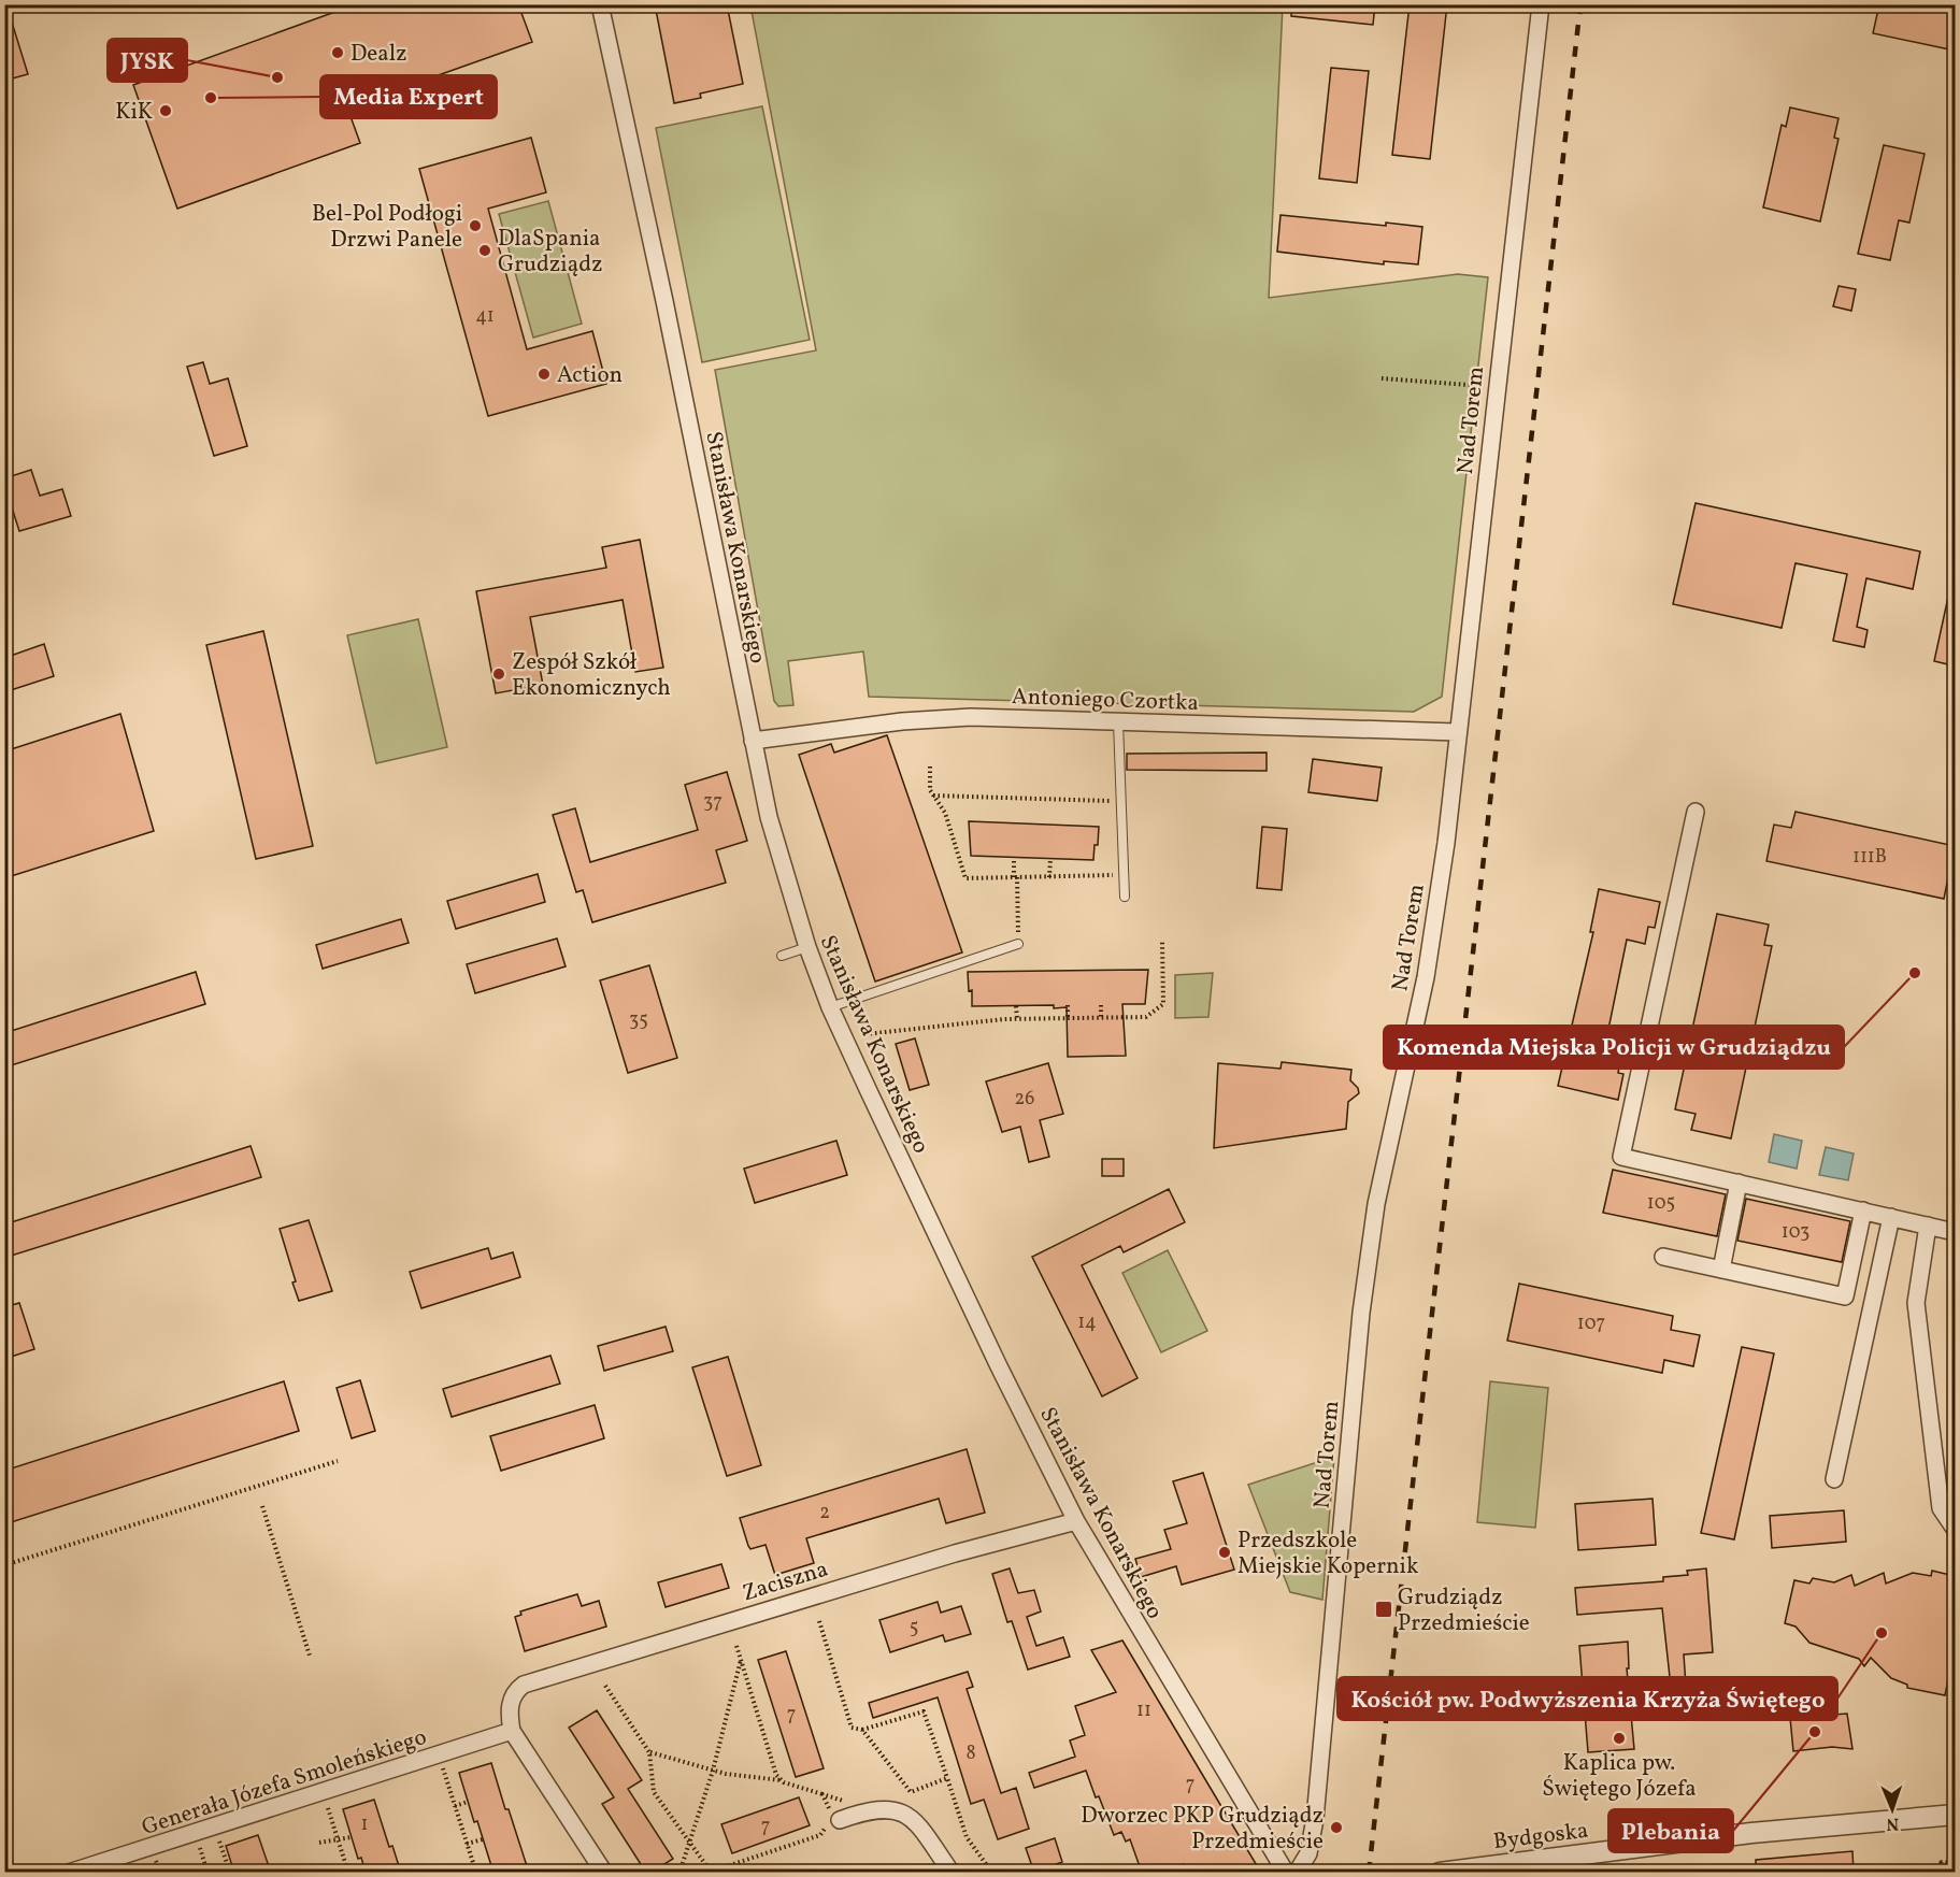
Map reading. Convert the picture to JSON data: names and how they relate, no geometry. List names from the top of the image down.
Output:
{
  "streets": {
    "street": [
      "Nad Torem",
      "Stanisława Konarskiego",
      "Antoniego Czortka",
      "Zaciszna",
      "Generała Józefa Smoleńskiego",
      "Bydgoska"
    ]
  },
  "crossings": [
    ["Nad Torem", "Antoniego Czortka"],
    ["Stanisława Konarskiego", "Antoniego Czortka"],
    ["Stanisława Konarskiego", "Zaciszna"],
    ["Zaciszna", "Generała Józefa Smoleńskiego"]
  ],
  "places": {
    "other": [
      "Dealz",
      "JYSK",
      "Media Expert",
      "KiK",
      "Bel-Pol Podłogi Drzwi Panele",
      "DlaSpania Grudziądz",
      "Action",
      "Zespół Szkół Ekonomicznych",
      "Komenda Miejska Policji w Grudziądzu",
      "Przedszkole Miejskie Kopernik",
      "Kościół pw. Podwyższenia Krzyża Świętego",
      "Plebania",
      "Kaplica pw. Świętego Józefa",
      "Dworzec PKP Grudziądz Przedmieście"
    ],
    "transit": ["Grudziądz Przedmieście"]
  },
  "house_numbers": [
    "41",
    "37",
    "111B",
    "35",
    "26",
    "105",
    "103",
    "14",
    "107",
    "2",
    "5",
    "11",
    "7",
    "8",
    "7",
    "1",
    "7"
  ],
  "north": "bottom"
}
